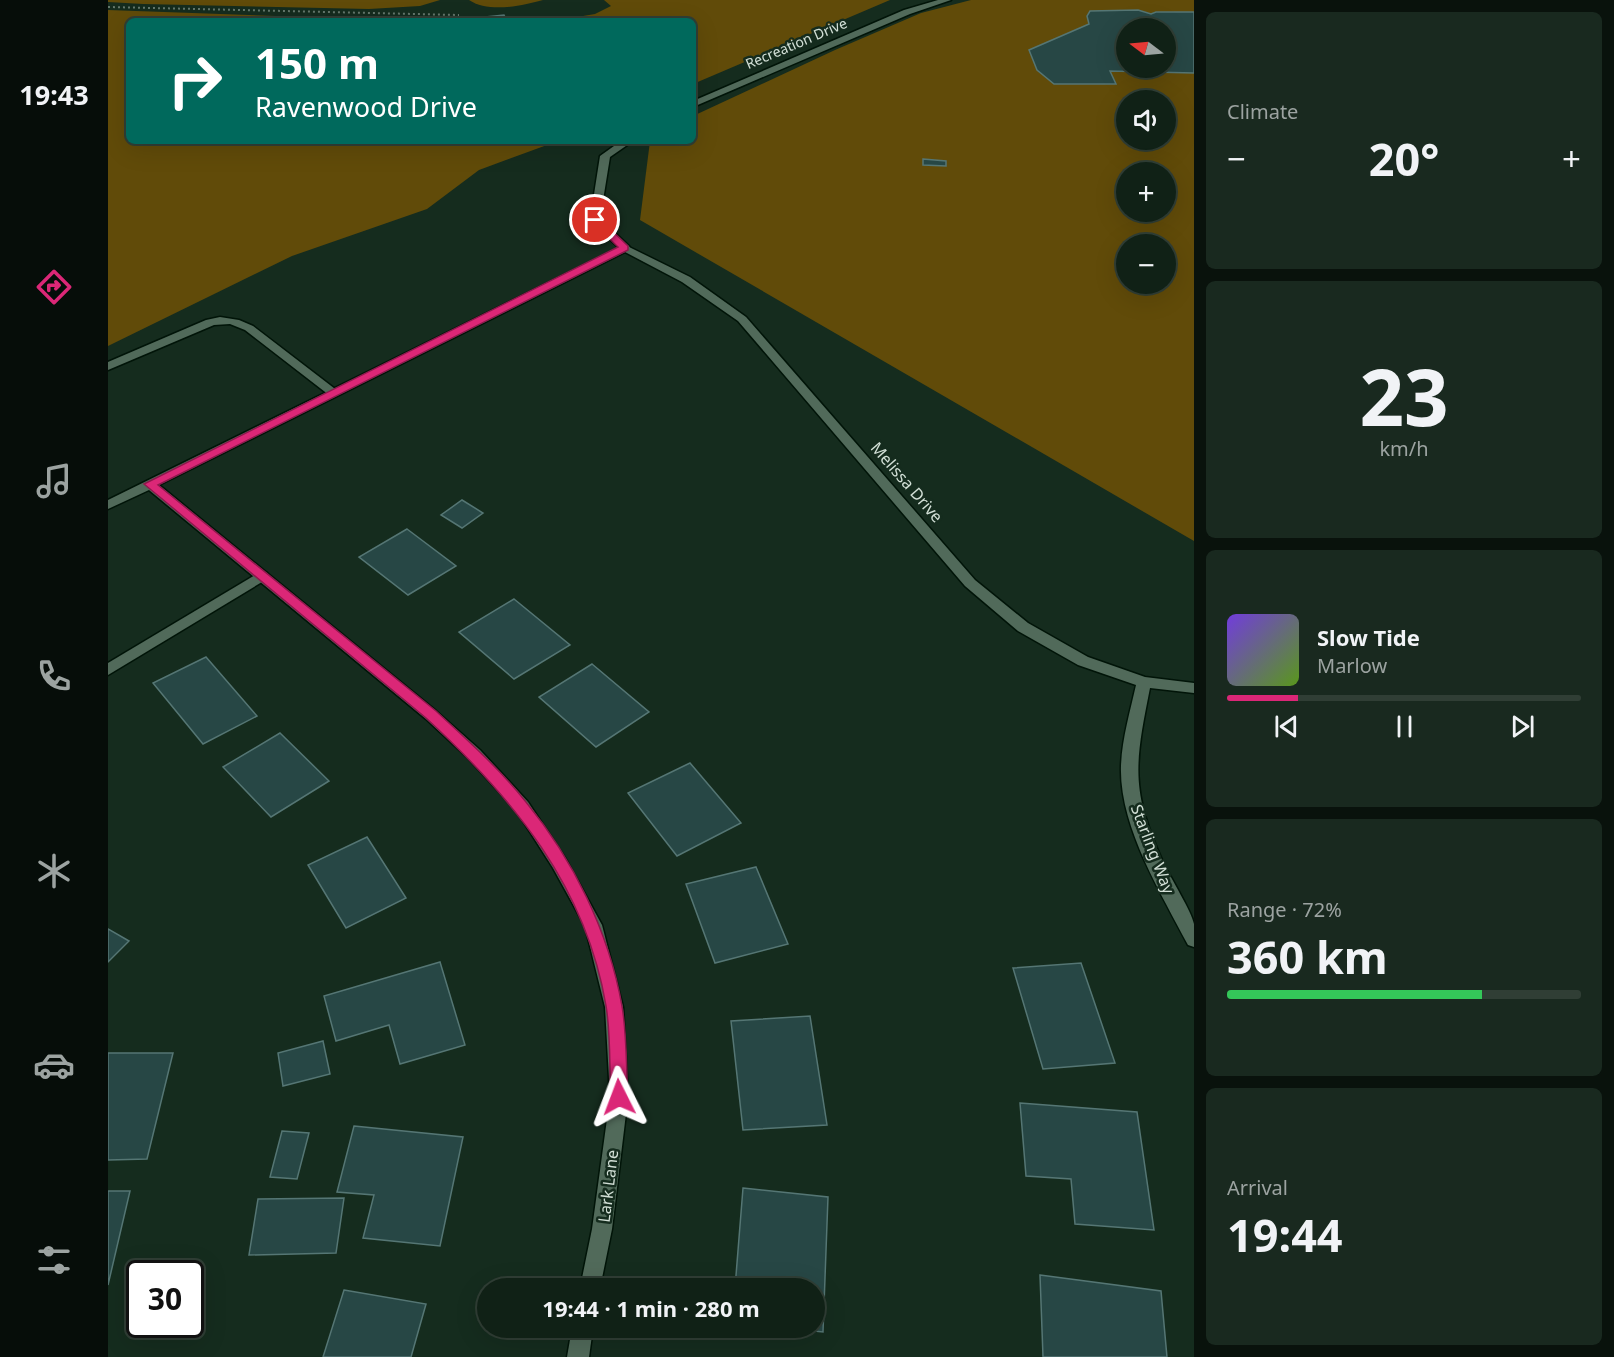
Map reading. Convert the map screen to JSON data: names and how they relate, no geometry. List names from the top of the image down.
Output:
{
  "streets": {
    "street": [
      "Recreation Drive",
      "Melissa Drive",
      "Starling Way",
      "Lark Lane"
    ]
  },
  "crossings": [
    ["Melissa Drive", "Starling Way"]
  ],
  "north": "left",
  "page": {
    "tabs": "19:43",
    "tile": [
      "Climate",
      ["23", "km/h"],
      ["Range · 72%", "360 km"],
      ["Arrival", "19:44"]
    ],
    "map_buttons": ["+", "−"],
    "turn": ["150 m", "Ravenwood Drive"],
    "heat": ["−", "20°", "+"],
    "song": ["Slow Tide", "Marlow"],
    "limit": "30",
    "trip": "19:44 · 1 min · 280 m"
  }
}
